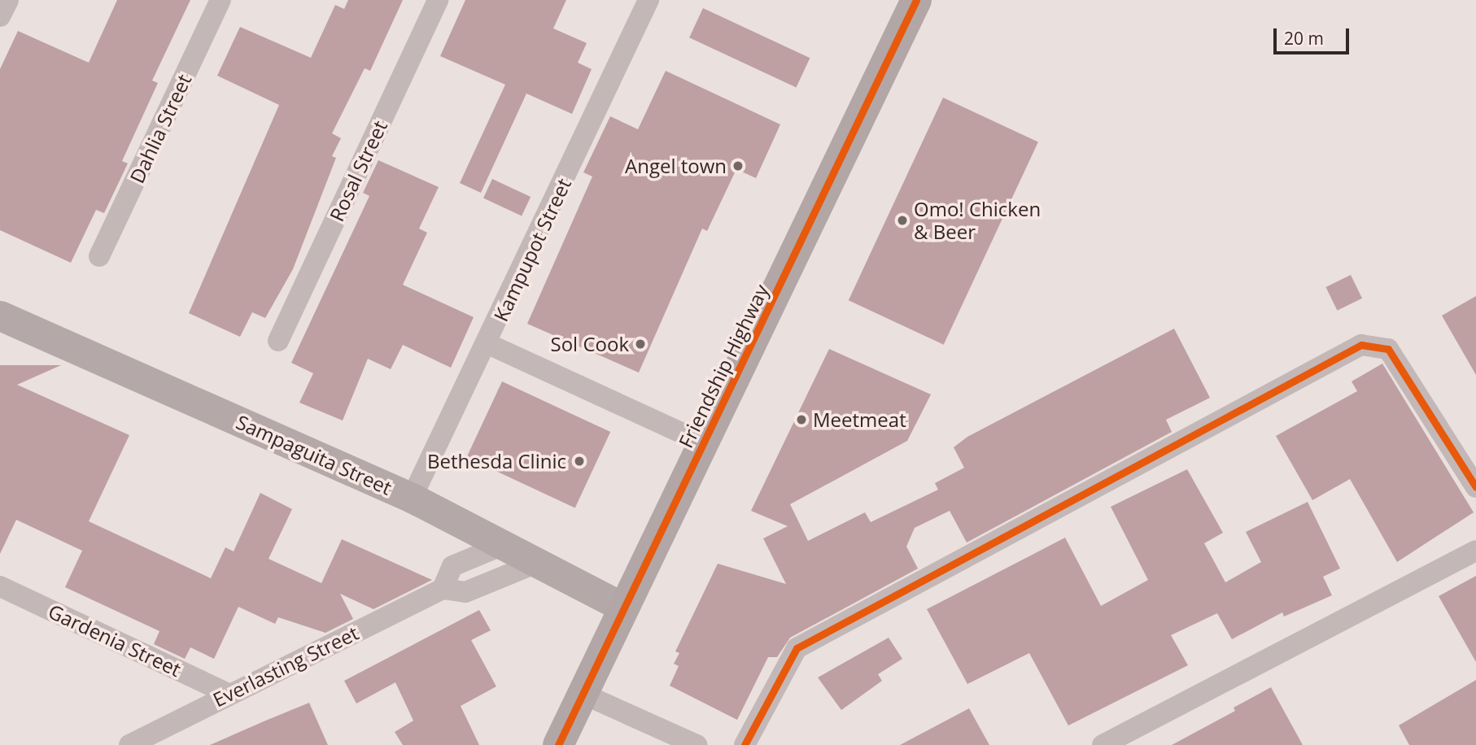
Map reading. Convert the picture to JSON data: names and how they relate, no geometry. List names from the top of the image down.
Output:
{
  "streets": {
    "main road": ["Friendship Highway", "Sampaguita Street"],
    "street": [
      "Dahlia Street",
      "Rosal Street",
      "Kampupot Street",
      "Gardenia Street",
      "Everlasting Street"
    ]
  },
  "crossings": [
    ["Kampupot Street", "Sampaguita Street"],
    ["Friendship Highway", "Sampaguita Street"],
    ["Sampaguita Street", "Everlasting Street"],
    ["Gardenia Street", "Everlasting Street"]
  ],
  "places": [
    "Angel town",
    "Omo! Chicken & Beer",
    "Sol Cook",
    "Meetmeat",
    "Bethesda Clinic"
  ],
  "scale_bar": "20 m"
}
